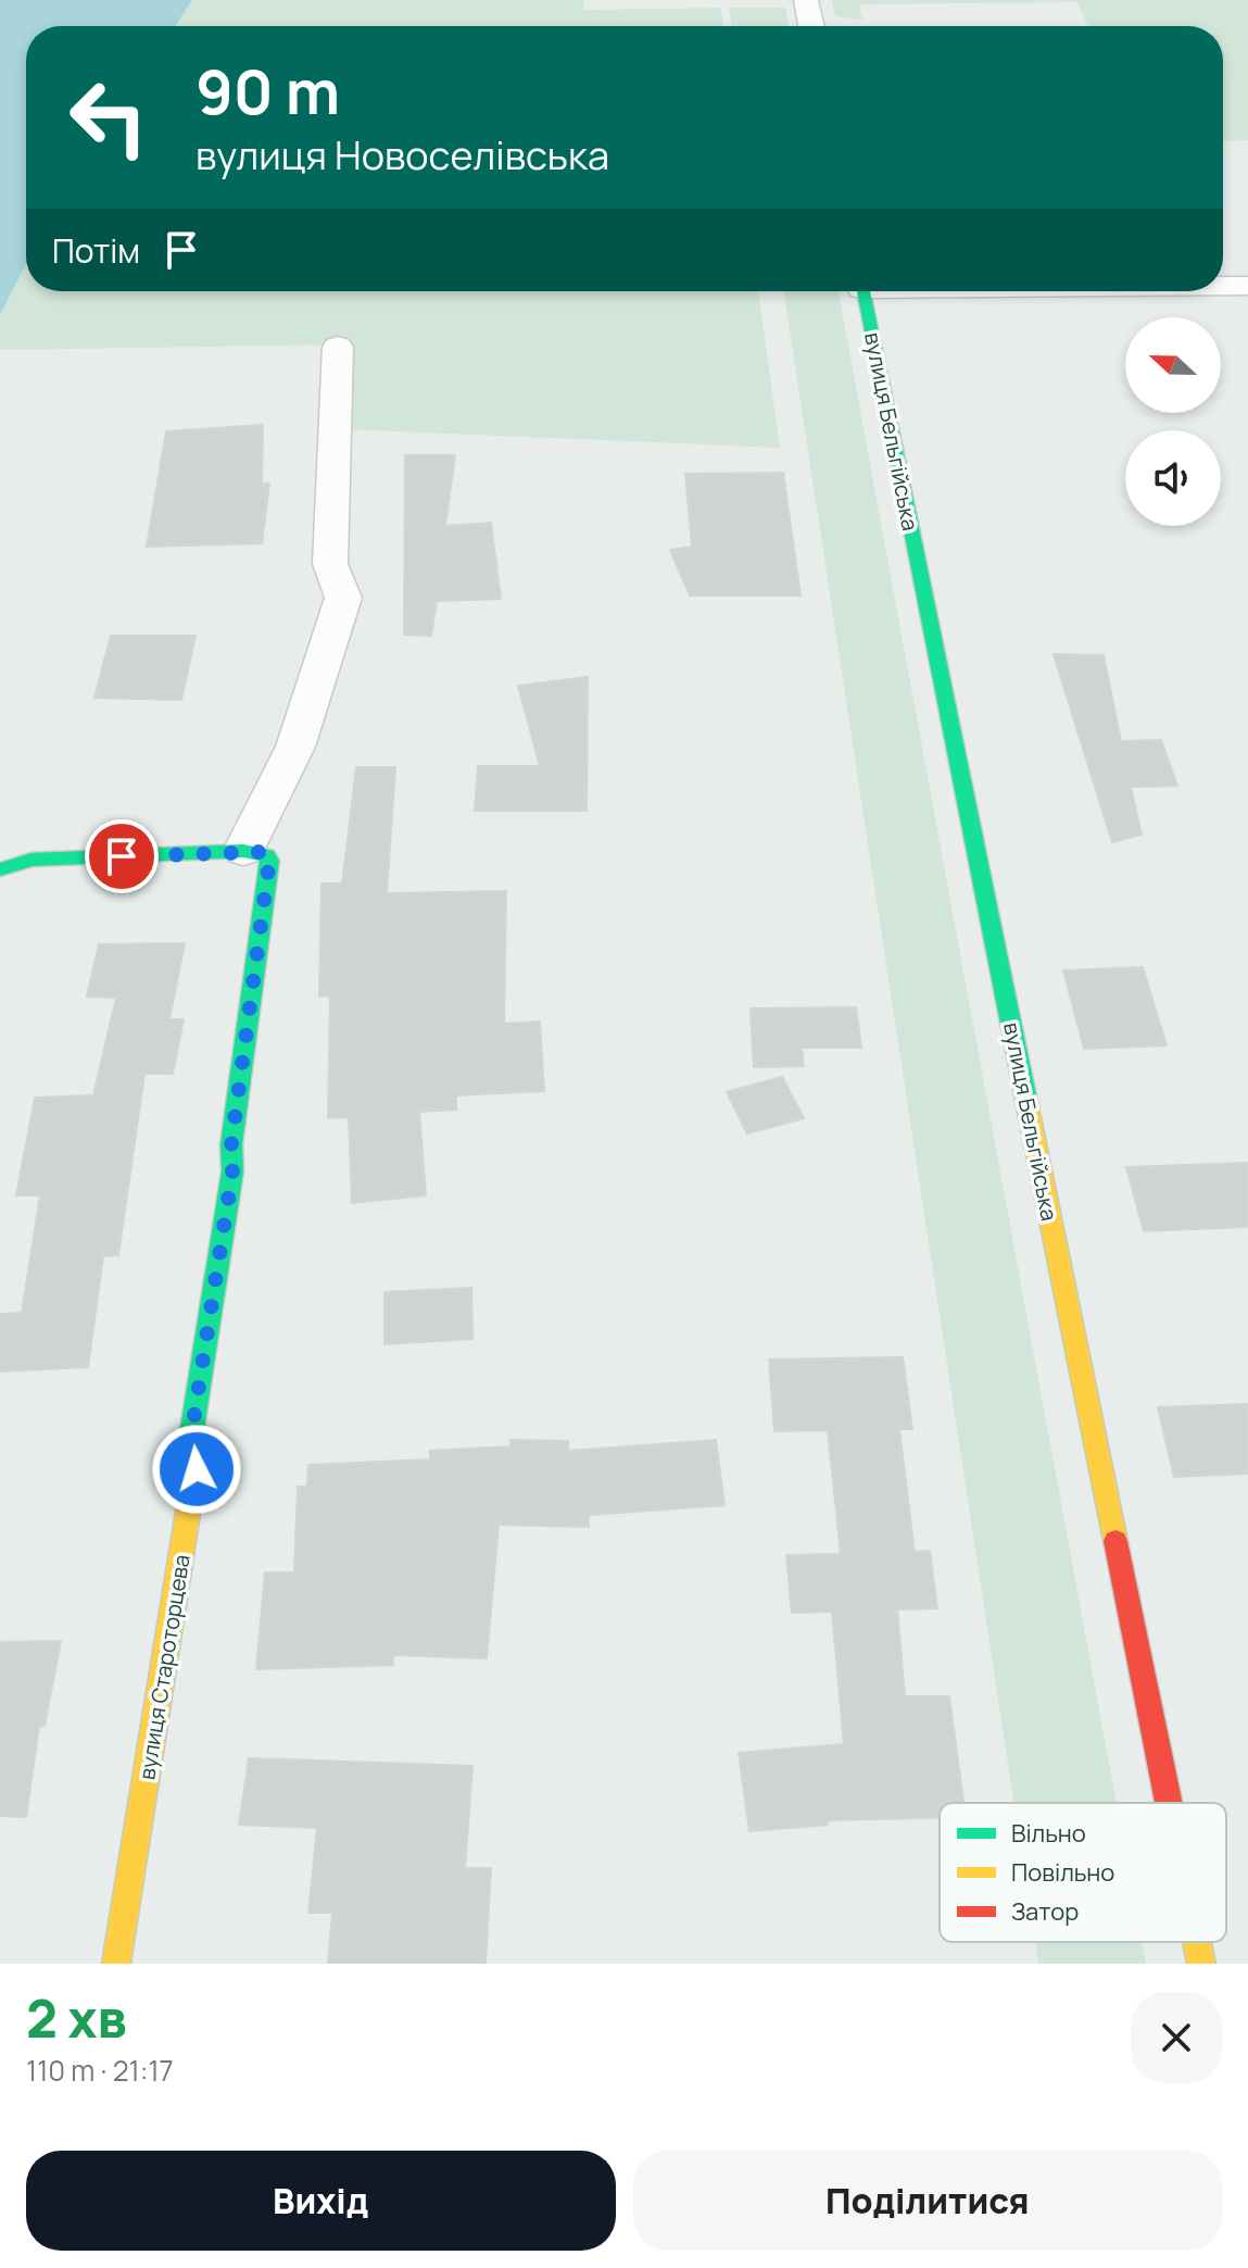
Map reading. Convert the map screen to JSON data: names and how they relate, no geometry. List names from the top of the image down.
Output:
{
  "streets": {
    "street": ["вулиця Бельгійська", "вулиця Староторцева"]
  },
  "legend": ["Вільно", "Повільно", "Затор"],
  "north": "left",
  "page": {
    "turn": ["90 m", "вулиця Новоселівська"],
    "then": "Потім",
    "heading": ["2 хв", "110 m · 21:17"],
    "buttons": ["Вихід", "Поділитися"]
  }
}
